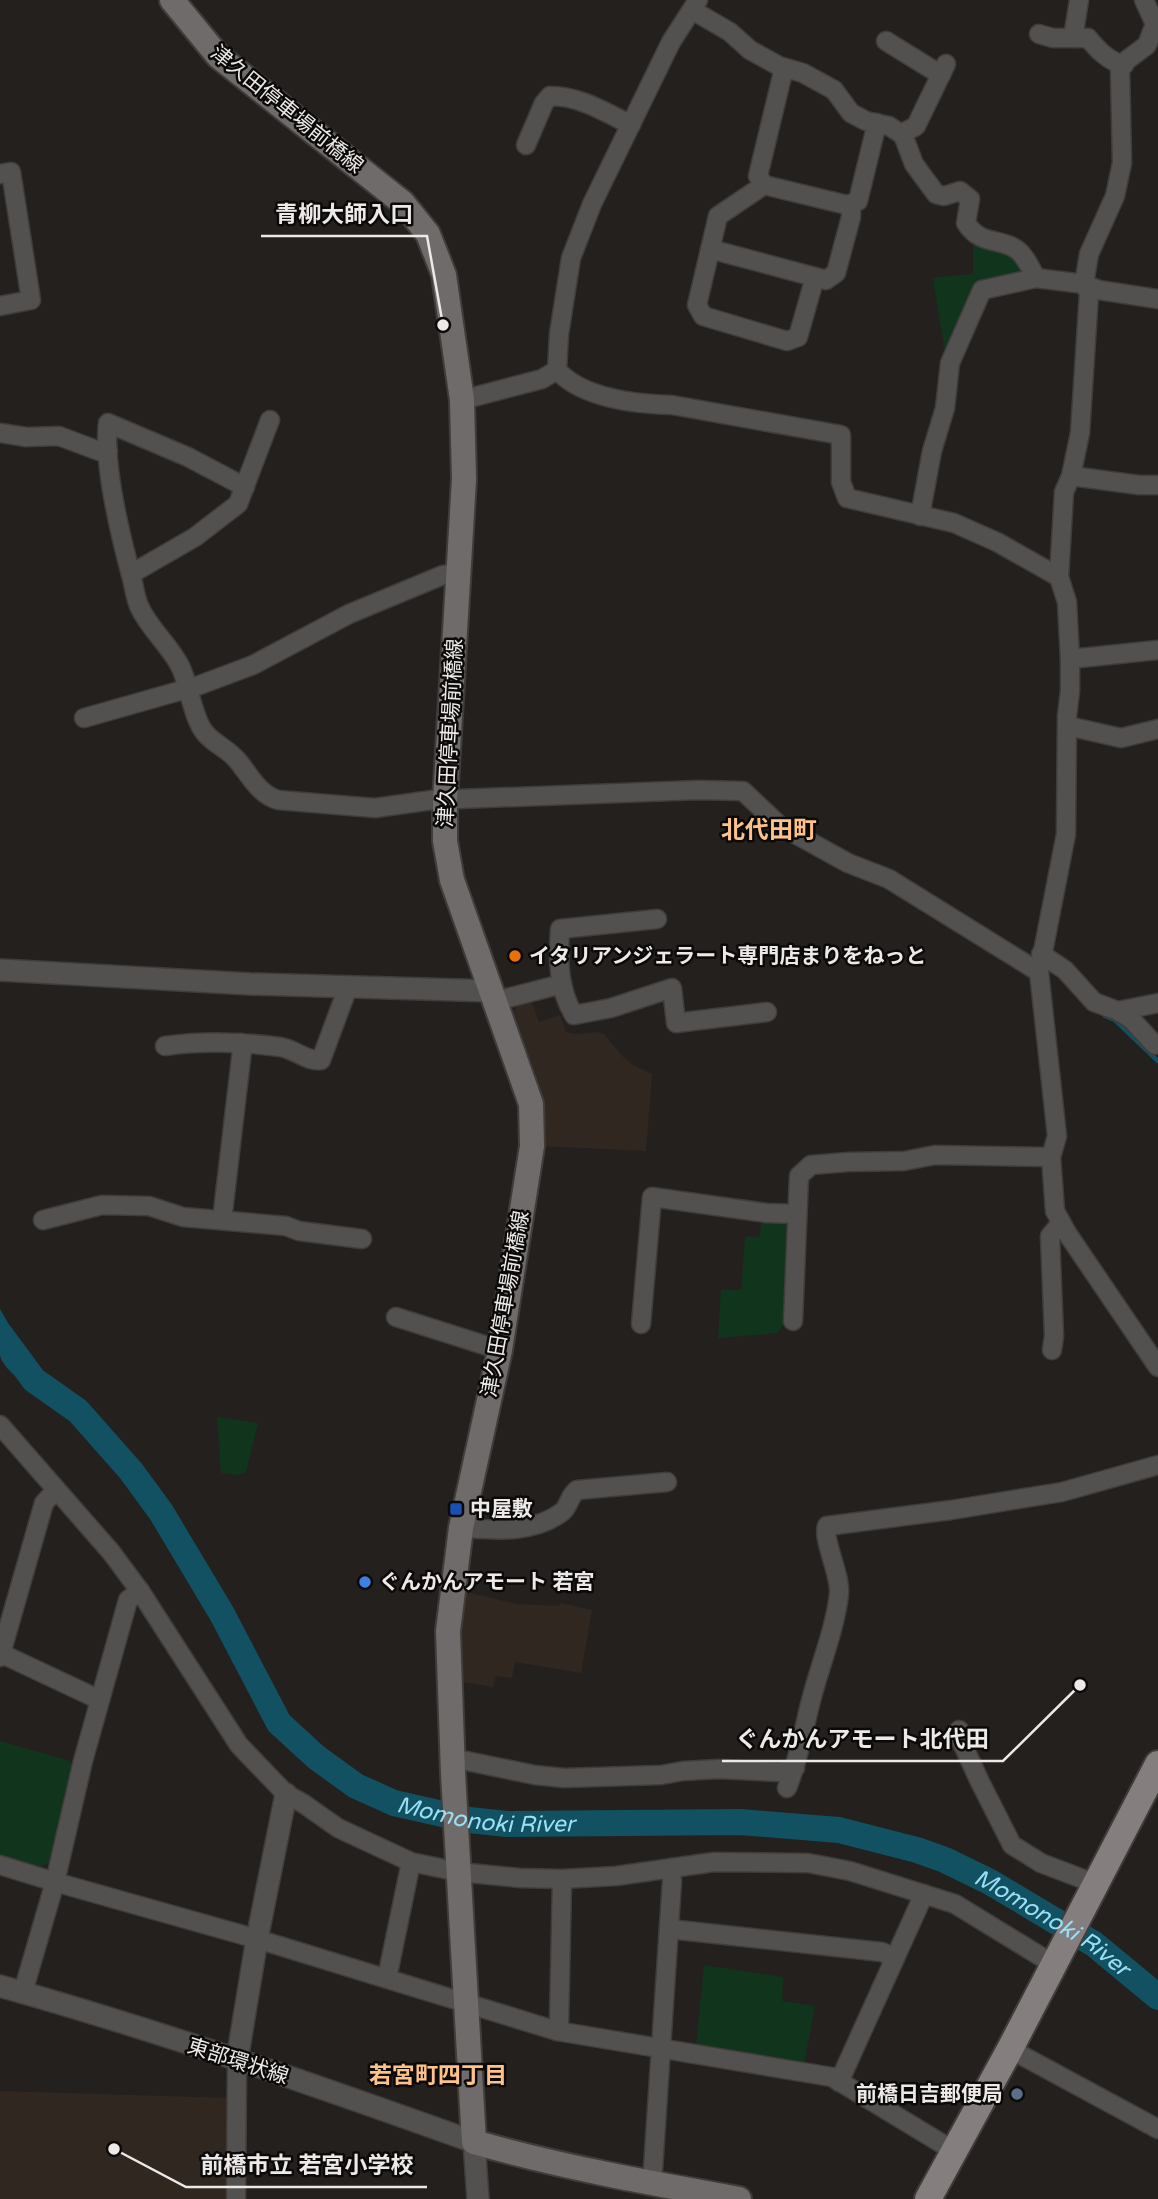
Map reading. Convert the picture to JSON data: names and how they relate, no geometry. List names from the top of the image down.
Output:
{
  "streets": {
    "main road": ["津久田停車場前橋線"],
    "street": ["東部環状線"]
  },
  "districts": ["北代田町", "若宮町四丁目"],
  "water": ["Momonoki River"],
  "places": {
    "other": [
      "青柳大師入口",
      "イタリアンジェラート専門店まりをねっと",
      "ぐんかんアモート 若宮",
      "ぐんかんアモート北代田",
      "前橋日吉郵便局",
      "前橋市立 若宮小学校"
    ],
    "transit": ["中屋敷"]
  }
}
